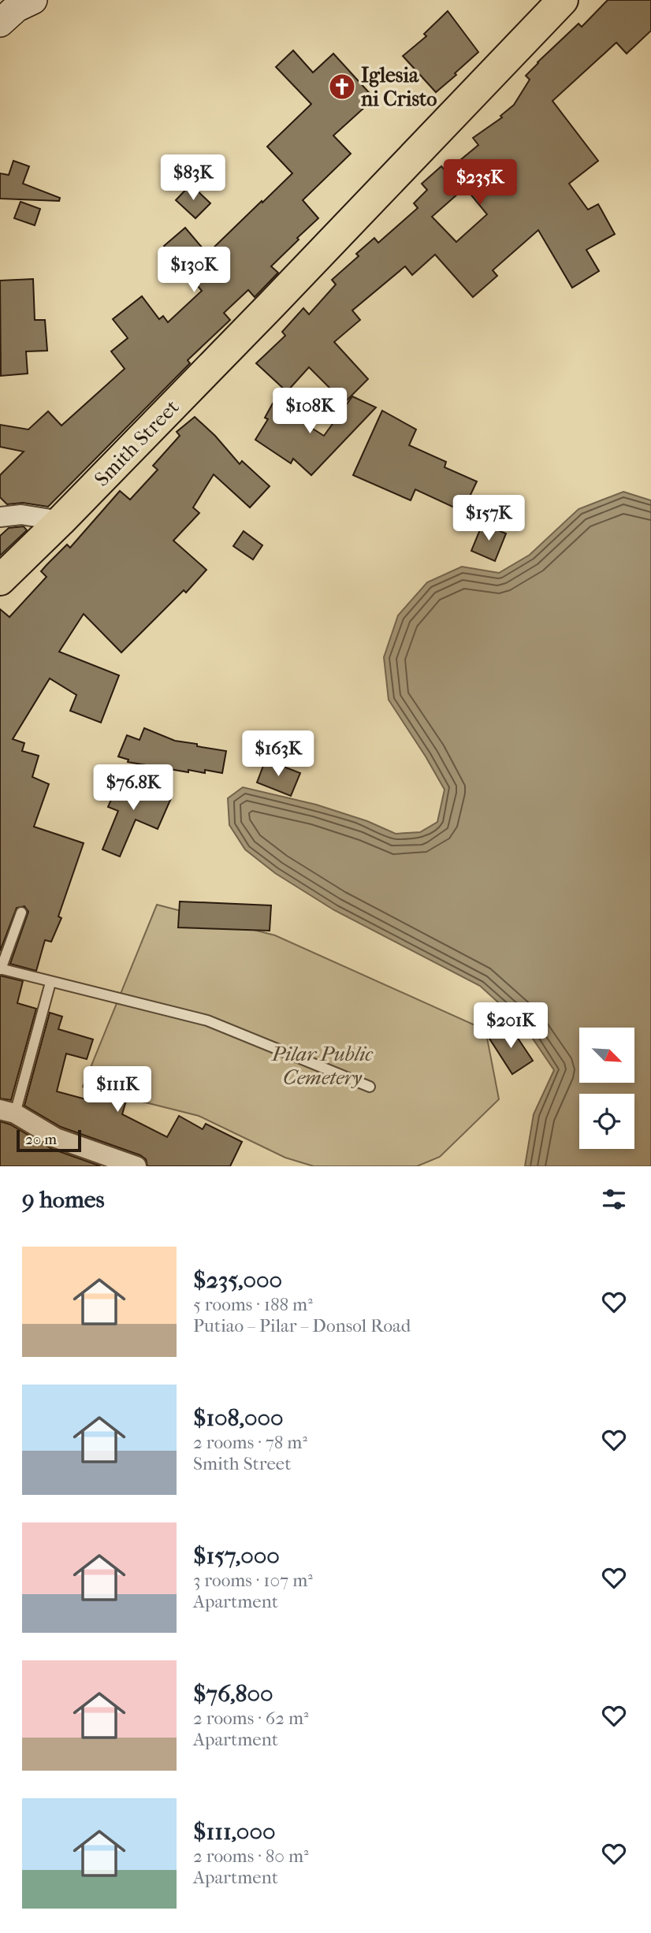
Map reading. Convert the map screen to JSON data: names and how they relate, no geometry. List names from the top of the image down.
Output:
{
  "streets": {
    "main road": ["Smith Street"]
  },
  "parks": ["Pilar Public Cemetery"],
  "places": {
    "church": ["Iglesia ni Cristo"]
  },
  "scale_bar": "20 m",
  "north": "bottom right",
  "page": {
    "price": [
      "$83K",
      "$235K",
      "$130K",
      "$108K",
      "$157K",
      "$163K",
      "$76.8K",
      "$201K",
      "$111K"
    ],
    "scale": "20 m",
    "heading": "9 homes",
    "list": [
      {
        "name": "$235,000",
        "note": "5 rooms · 188 m² · Putiao – Pilar – Donsol Road"
      },
      {
        "name": "$108,000",
        "note": "2 rooms · 78 m² · Smith Street"
      },
      {
        "name": "$157,000",
        "note": "3 rooms · 107 m² · Apartment"
      },
      {
        "name": "$76,800",
        "note": "2 rooms · 62 m² · Apartment"
      },
      {
        "name": "$111,000",
        "note": "2 rooms · 80 m² · Apartment"
      }
    ]
  }
}
